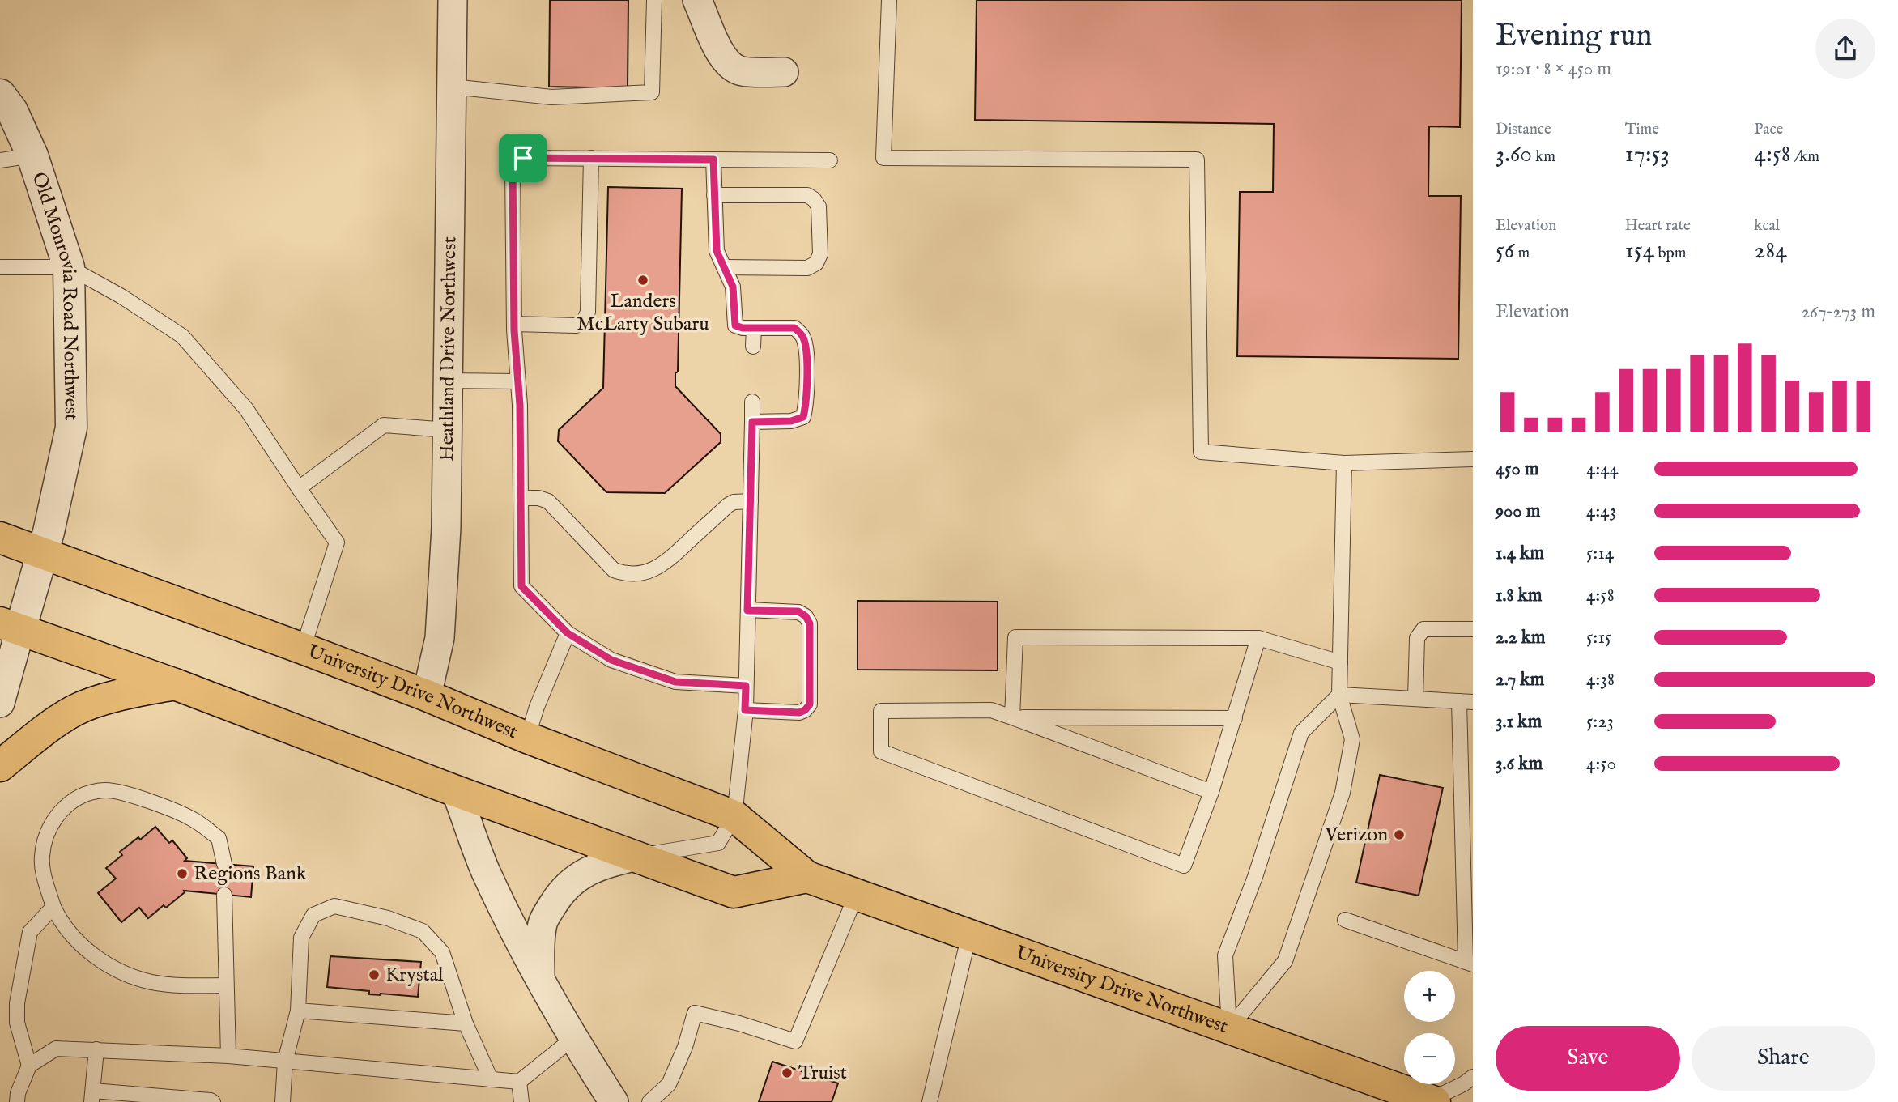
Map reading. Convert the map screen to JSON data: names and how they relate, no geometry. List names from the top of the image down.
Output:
{
  "streets": {
    "highway": ["University Drive Northwest"],
    "street": ["Old Monrovia Road Northwest", "Heathland Drive Northwest"]
  },
  "crossings": [
    ["Old Monrovia Road Northwest", "University Drive Northwest"],
    ["Heathland Drive Northwest", "University Drive Northwest"]
  ],
  "places": [
    "Landers McLarty Subaru",
    "Verizon",
    "Regions Bank",
    "Krystal",
    "Truist"
  ],
  "page": {
    "heading": ["Evening run", "19:01 · 8 × 450 m"],
    "stats": [
      ["Distance", "3.60 km"],
      ["Time", "17:53"],
      ["Pace", "4:58 /km"],
      ["Elevation", "56 m"],
      ["Heart rate", "154 bpm"],
      ["kcal", "284"]
    ],
    "chart": ["Elevation", "267–273 m"],
    "list": [
      {
        "name": "450 m",
        "note": "4:44"
      },
      {
        "name": "900 m",
        "note": "4:43"
      },
      {
        "name": "1.4 km",
        "note": "5:14"
      },
      {
        "name": "1.8 km",
        "note": "4:58"
      },
      {
        "name": "2.2 km",
        "note": "5:15"
      },
      {
        "name": "2.7 km",
        "note": "4:38"
      },
      {
        "name": "3.1 km",
        "note": "5:23"
      },
      {
        "name": "3.6 km",
        "note": "4:50"
      }
    ],
    "map_buttons": ["+", "−"],
    "buttons": ["Save", "Share"]
  }
}
